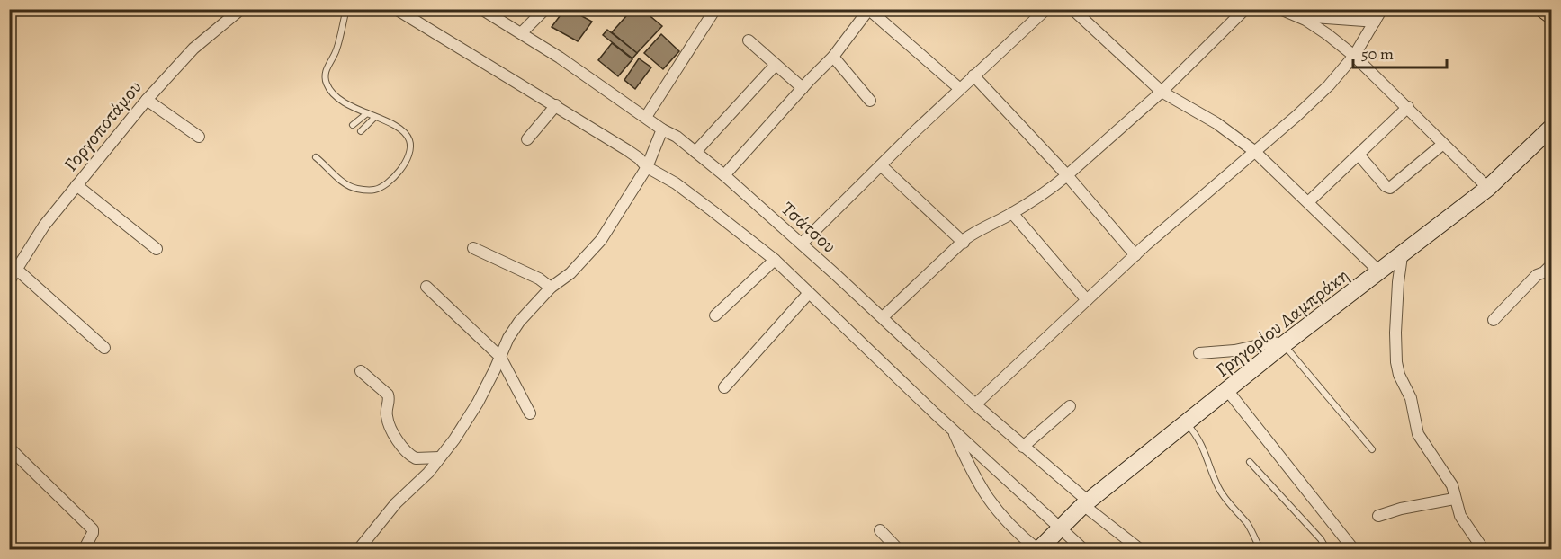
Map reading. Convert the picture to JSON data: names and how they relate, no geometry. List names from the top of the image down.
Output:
{
  "streets": {
    "street": ["Γοργοποτάμου", "Τσάτσου", "Γρηγορίου Λαμπράκη"]
  },
  "crossings": [
    ["Τσάτσου", "Γρηγορίου Λαμπράκη"]
  ],
  "scale_bar": "50 m"
}
